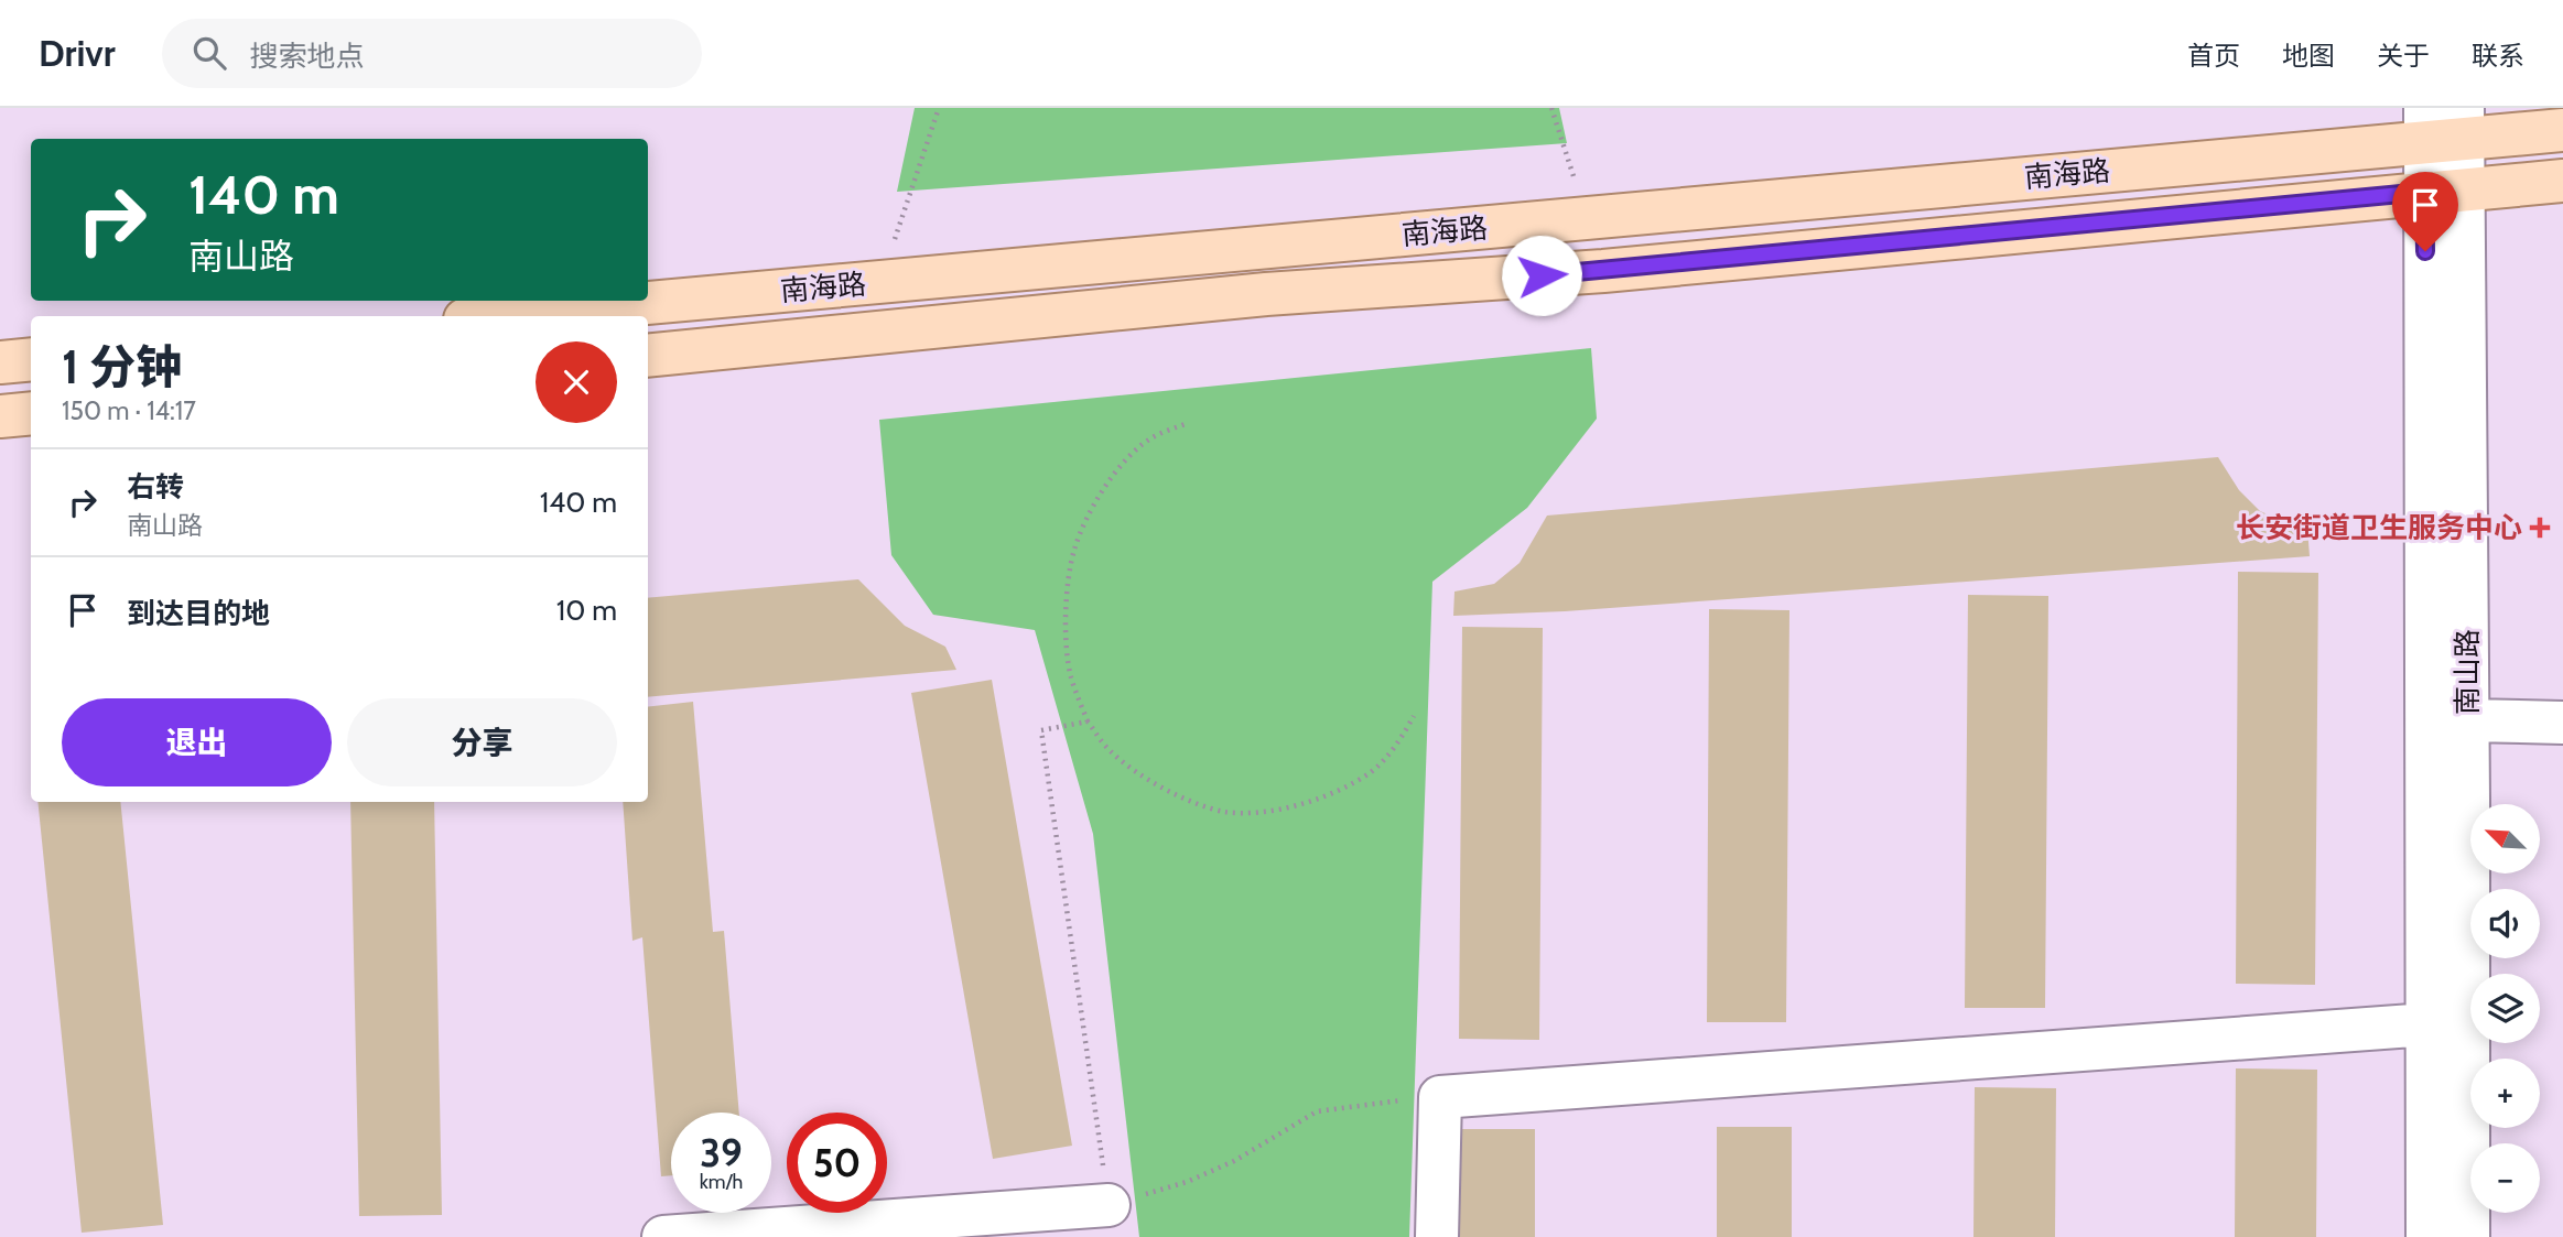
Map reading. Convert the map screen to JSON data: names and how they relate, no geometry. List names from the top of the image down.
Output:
{
  "streets": {
    "main road": ["南海路"],
    "street": ["南山路"]
  },
  "crossings": [
    ["南海路", "南山路"]
  ],
  "places": {
    "health": ["长安街道卫生服务中心"]
  },
  "north": "top left",
  "page": {
    "header": "Drivr",
    "search": "搜索地点",
    "nav": [
      "首页",
      "地图",
      "关于",
      "联系"
    ],
    "turn": ["140 m", "南山路"],
    "heading": ["1 分钟", "150 m · 14:17"],
    "list": [
      {
        "name": "右转",
        "note": "南山路",
        "value": "140 m"
      },
      {
        "name": "到达目的地",
        "value": "10 m"
      }
    ],
    "buttons": ["退出", "分享"],
    "map_buttons": ["+", "−"],
    "speed": "39 km/h",
    "limit": "50"
  }
}
